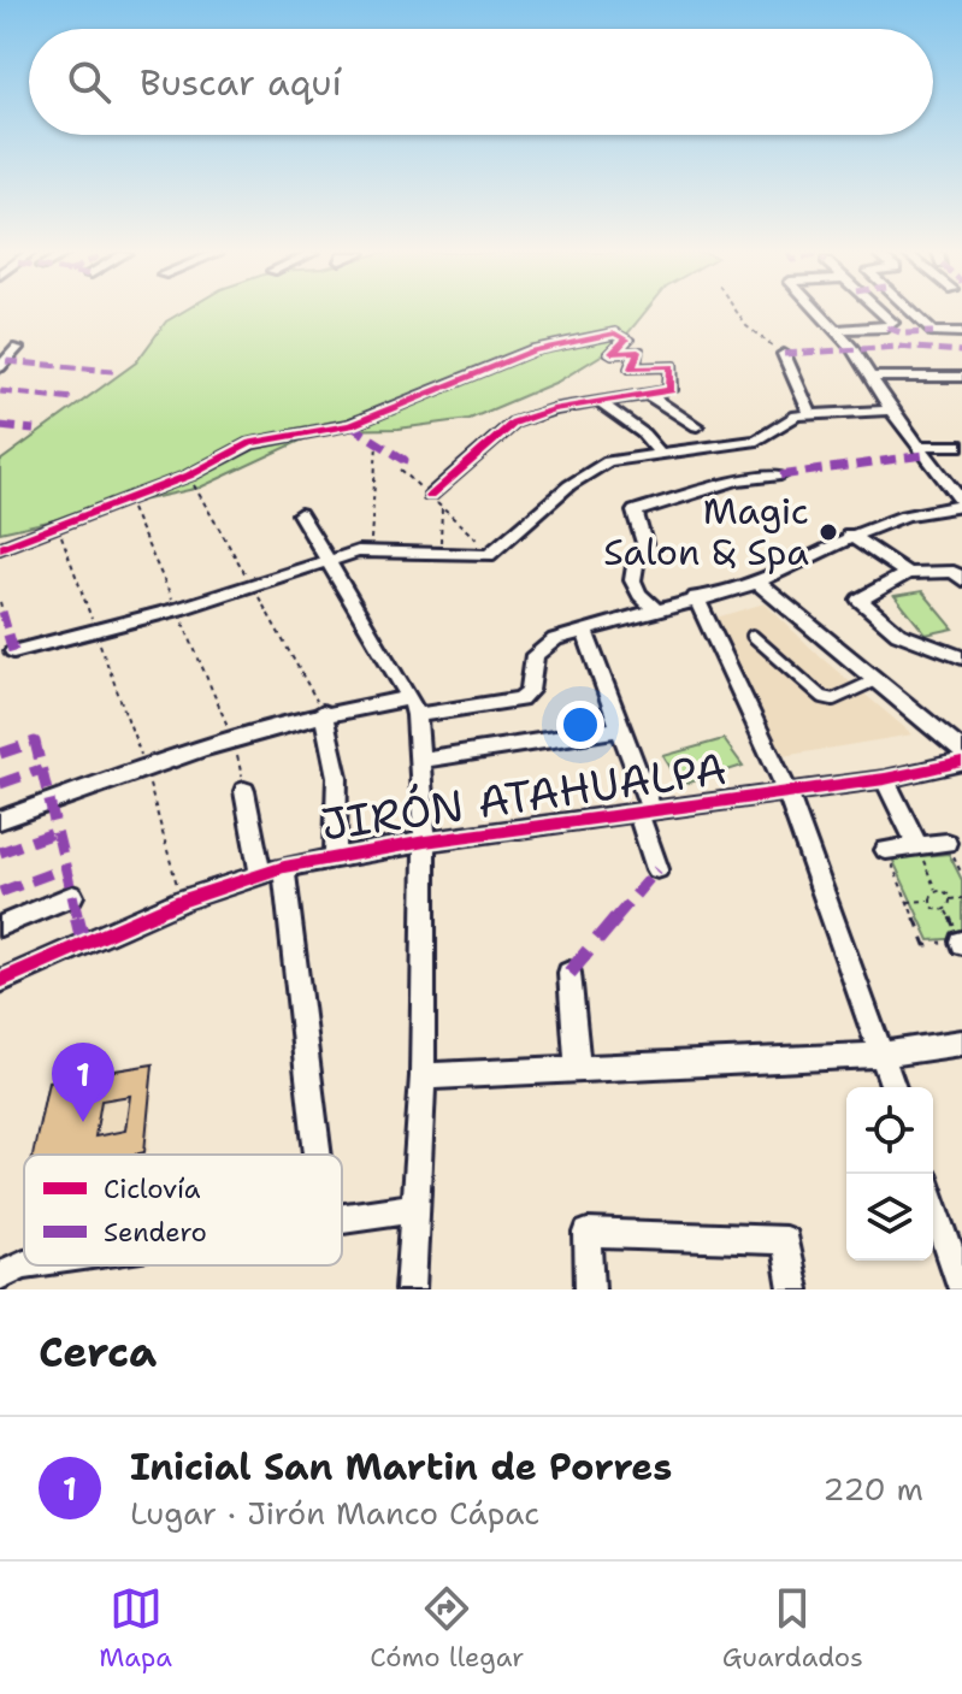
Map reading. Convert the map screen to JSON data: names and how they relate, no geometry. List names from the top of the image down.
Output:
{
  "streets": {
    "street": ["JIRÓN ATAHUALPA"]
  },
  "places": ["Magic Salon & Spa"],
  "legend": ["Ciclovía", "Sendero"],
  "page": {
    "search": "Buscar aquí",
    "pins": "1",
    "heading": "Cerca",
    "list": [
      {
        "mark": "1",
        "name": "Inicial San Martin de Porres",
        "note": "Lugar · Jirón Manco Cápac",
        "value": "220 m"
      }
    ],
    "nav": ["Mapa", "Cómo llegar", "Guardados"]
  }
}
